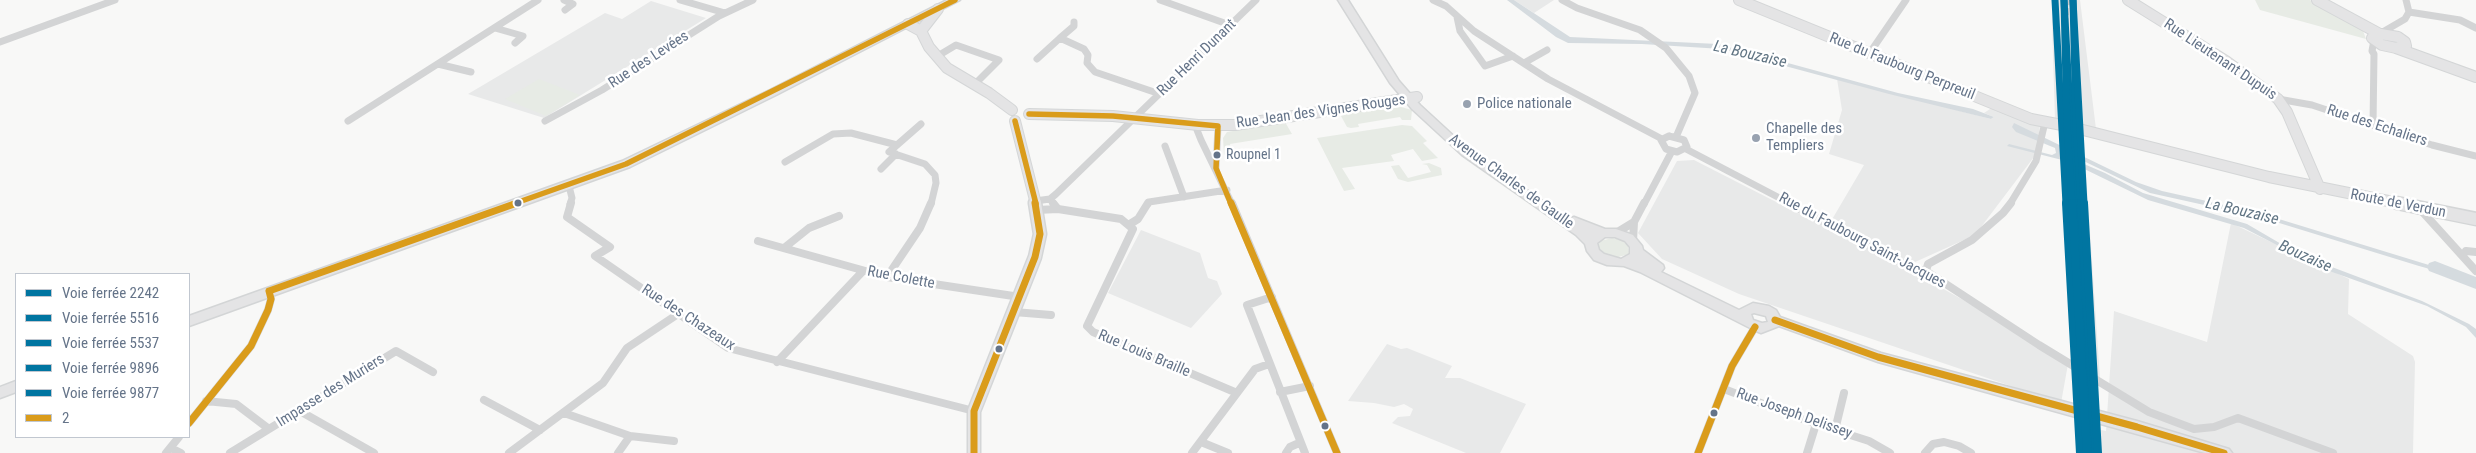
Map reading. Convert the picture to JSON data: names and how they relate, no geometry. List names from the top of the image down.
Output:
{
  "streets": {
    "main road": [
      "Rue Lieutenant Dupuis",
      "Rue du Faubourg Perpreuil",
      "Rue Jean des Vignes Rouges",
      "Avenue Charles de Gaulle",
      "Route de Verdun"
    ],
    "street": [
      "Rue Henri Dunant",
      "Rue des Levées",
      "Rue des Echaliers",
      "Rue du Faubourg Saint-Jacques",
      "Rue Colette",
      "Rue des Chazeaux",
      "Rue Louis Braille",
      "Impasse des Muriers",
      "Rue Joseph Delissey"
    ]
  },
  "crossings": [
    ["Rue Henri Dunant", "Rue Jean des Vignes Rouges"],
    ["Rue Lieutenant Dupuis", "Rue des Echaliers"],
    ["Rue Lieutenant Dupuis", "Route de Verdun"],
    ["Rue Jean des Vignes Rouges", "Avenue Charles de Gaulle"]
  ],
  "water": ["La Bouzaise", "Bouzaise"],
  "places": ["Police nationale", "Chapelle des Templiers", "Roupnel 1"],
  "lines": [
    "rail line 2242",
    "rail line 5516",
    "rail line 5537",
    "rail line 9896",
    "rail line 9877",
    "transit line 2"
  ],
  "legend": [
    "Voie ferrée 2242",
    "Voie ferrée 5516",
    "Voie ferrée 5537",
    "Voie ferrée 9896",
    "Voie ferrée 9877",
    "2"
  ]
}
